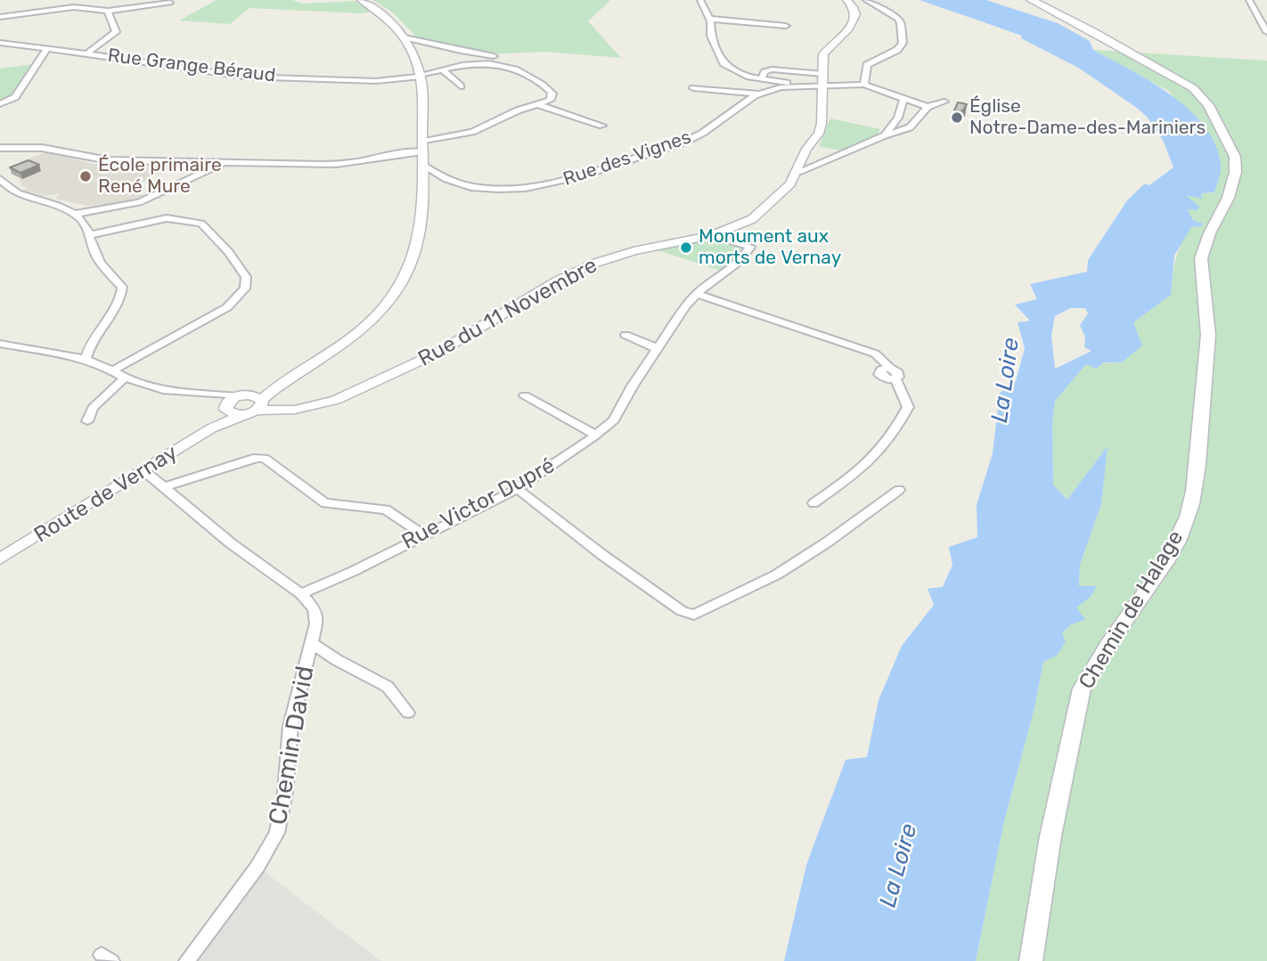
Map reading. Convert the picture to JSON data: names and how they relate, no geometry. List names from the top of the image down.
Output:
{
  "streets": {
    "main road": ["Chemin de Halage"],
    "street": [
      "Rue Grange Béraud",
      "Rue des Vignes",
      "Rue du 11 Novembre",
      "Route de Vernay",
      "Rue Victor Dupré",
      "Chemin David"
    ]
  },
  "crossings": [
    ["Rue des Vignes", "Rue du 11 Novembre"],
    ["Rue du 11 Novembre", "Route de Vernay"],
    ["Rue du 11 Novembre", "Rue Victor Dupré"],
    ["Route de Vernay", "Chemin David"],
    ["Rue Victor Dupré", "Chemin David"]
  ],
  "water": ["La Loire"],
  "places": ["Église Notre-Dame-des-Mariniers", "École primaire René Mure", "Monument aux morts de Vernay"]
}
